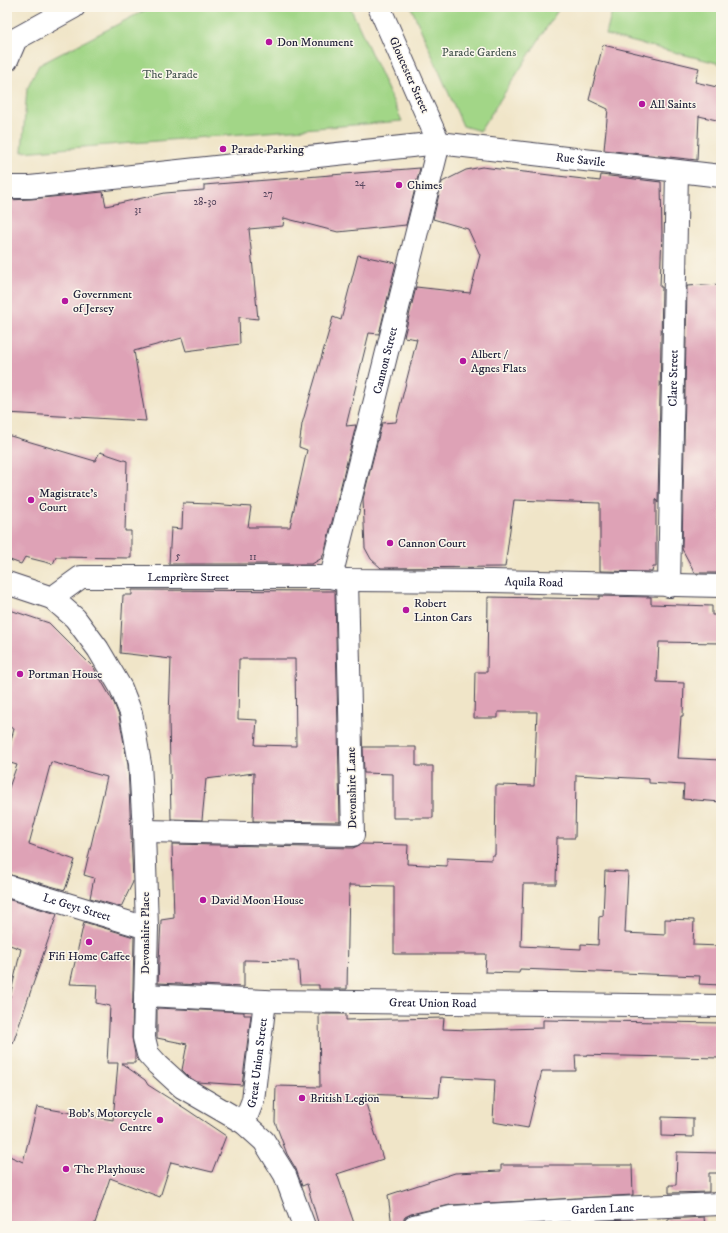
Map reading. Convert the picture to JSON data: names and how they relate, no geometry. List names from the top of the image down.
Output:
{
  "streets": {
    "street": [
      "Gloucester Street",
      "Rue Savile",
      "Cannon Street",
      "Clare Street",
      "Lemprière Street",
      "Aquila Road",
      "Devonshire Lane",
      "Le Geyt Street",
      "Devonshire Place",
      "Great Union Road",
      "Great Union Street",
      "Garden Lane"
    ]
  },
  "crossings": [
    ["Gloucester Street", "Rue Savile"],
    ["Gloucester Street", "Cannon Street"],
    ["Rue Savile", "Cannon Street"],
    ["Rue Savile", "Clare Street"],
    ["Cannon Street", "Lemprière Street"],
    ["Cannon Street", "Aquila Road"],
    ["Cannon Street", "Devonshire Lane"],
    ["Clare Street", "Aquila Road"],
    ["Lemprière Street", "Aquila Road"],
    ["Lemprière Street", "Devonshire Lane"],
    ["Lemprière Street", "Devonshire Place"],
    ["Aquila Road", "Devonshire Lane"],
    ["Devonshire Lane", "Devonshire Place"],
    ["Le Geyt Street", "Devonshire Place"],
    ["Devonshire Place", "Great Union Road"],
    ["Devonshire Place", "Great Union Street"],
    ["Great Union Road", "Great Union Street"]
  ],
  "parks": ["Parade Gardens", "The Parade"],
  "places": [
    "Don Monument",
    "All Saints",
    "Parade Parking",
    "Chimes",
    "Government of Jersey",
    "Albert / Agnes Flats",
    "Magistrate's Court",
    "Cannon Court",
    "Robert Linton Cars",
    "Portman House",
    "David Moon House",
    "Fifi Home Caffee",
    "British Legion",
    "Bob's Motorcycle Centre",
    "The Playhouse"
  ],
  "house_numbers": [
    "24",
    "27",
    "28-30",
    "31",
    "5",
    "11"
  ]
}
